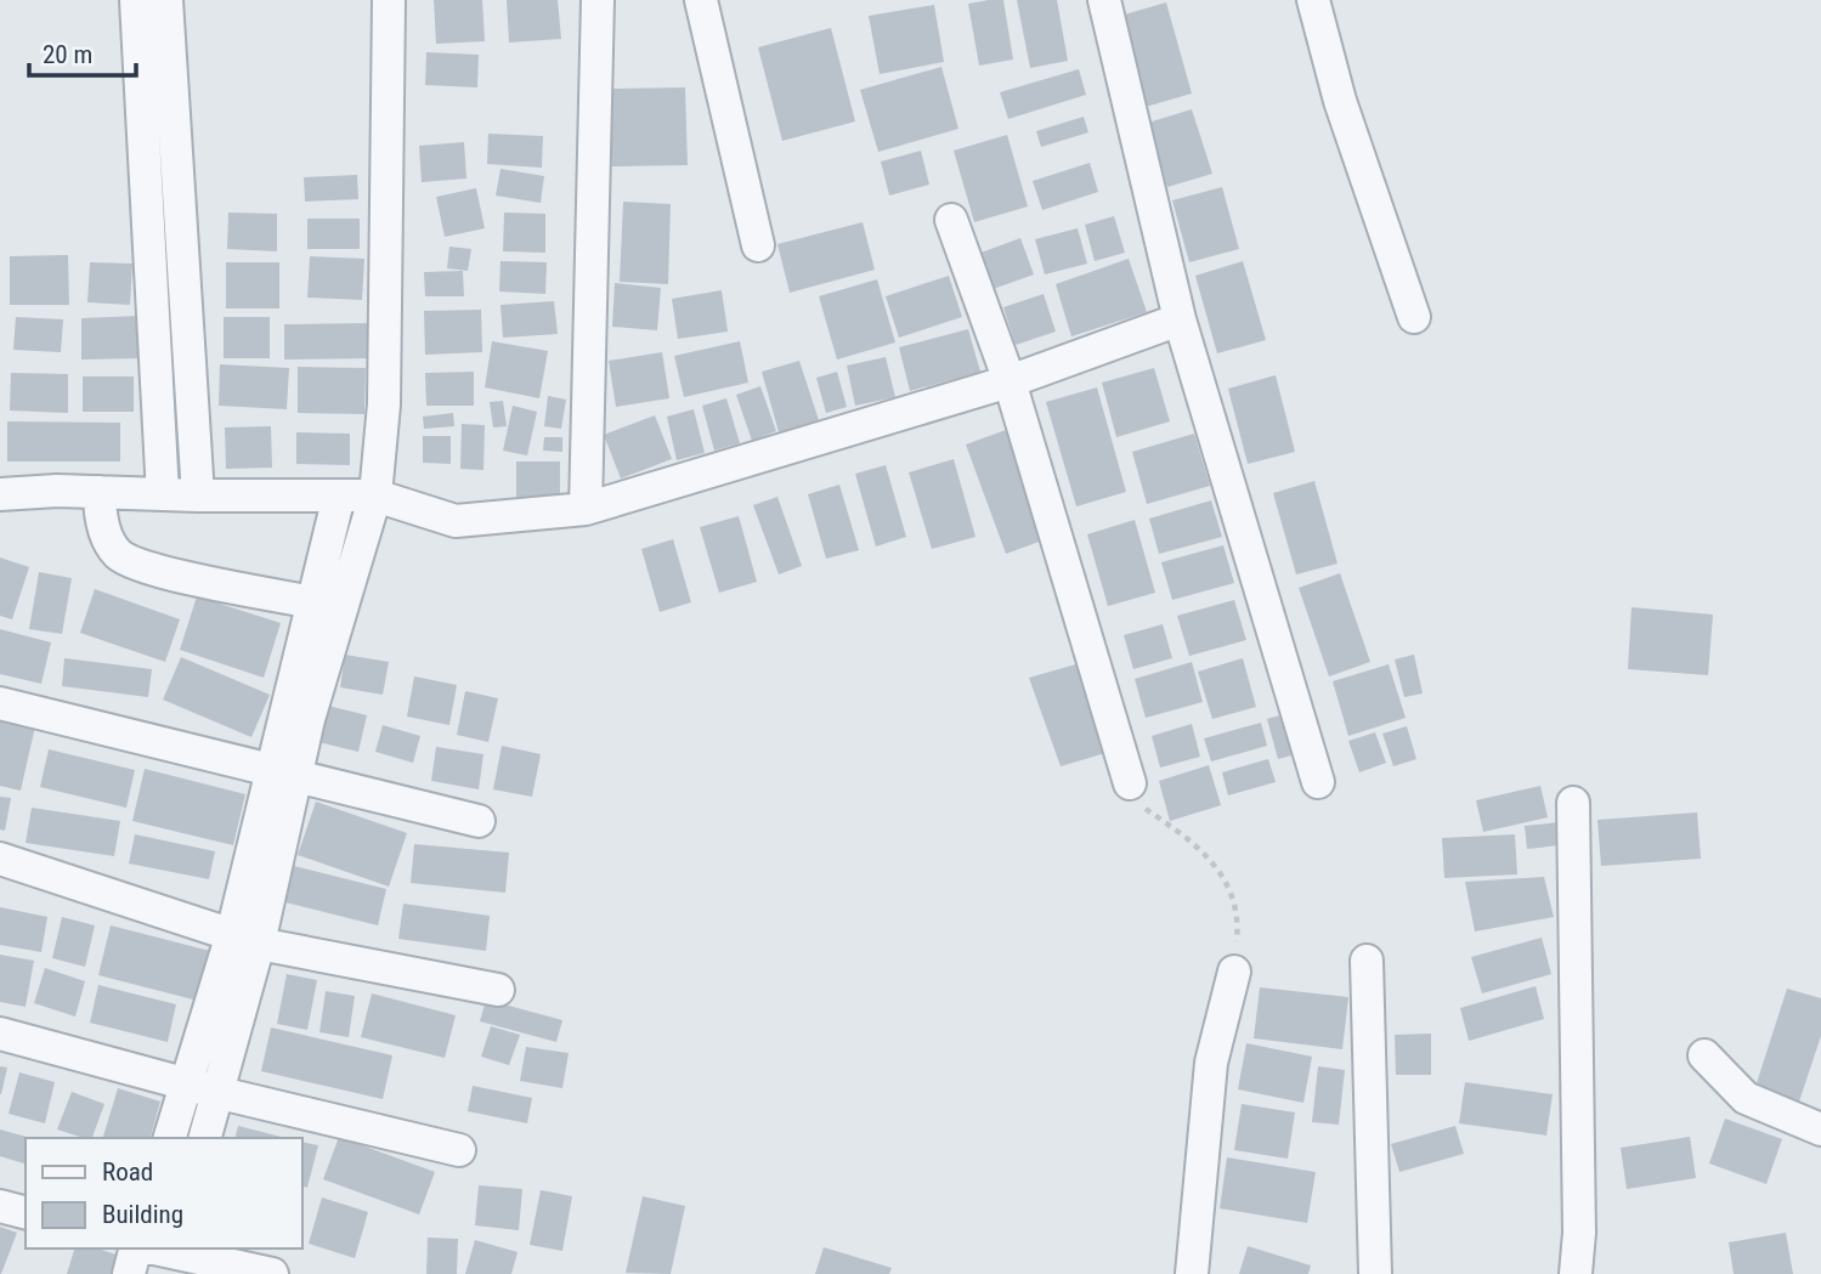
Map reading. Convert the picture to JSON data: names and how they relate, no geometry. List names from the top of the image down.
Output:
{
  "legend": ["Road", "Building"],
  "scale_bar": "20 m"
}
